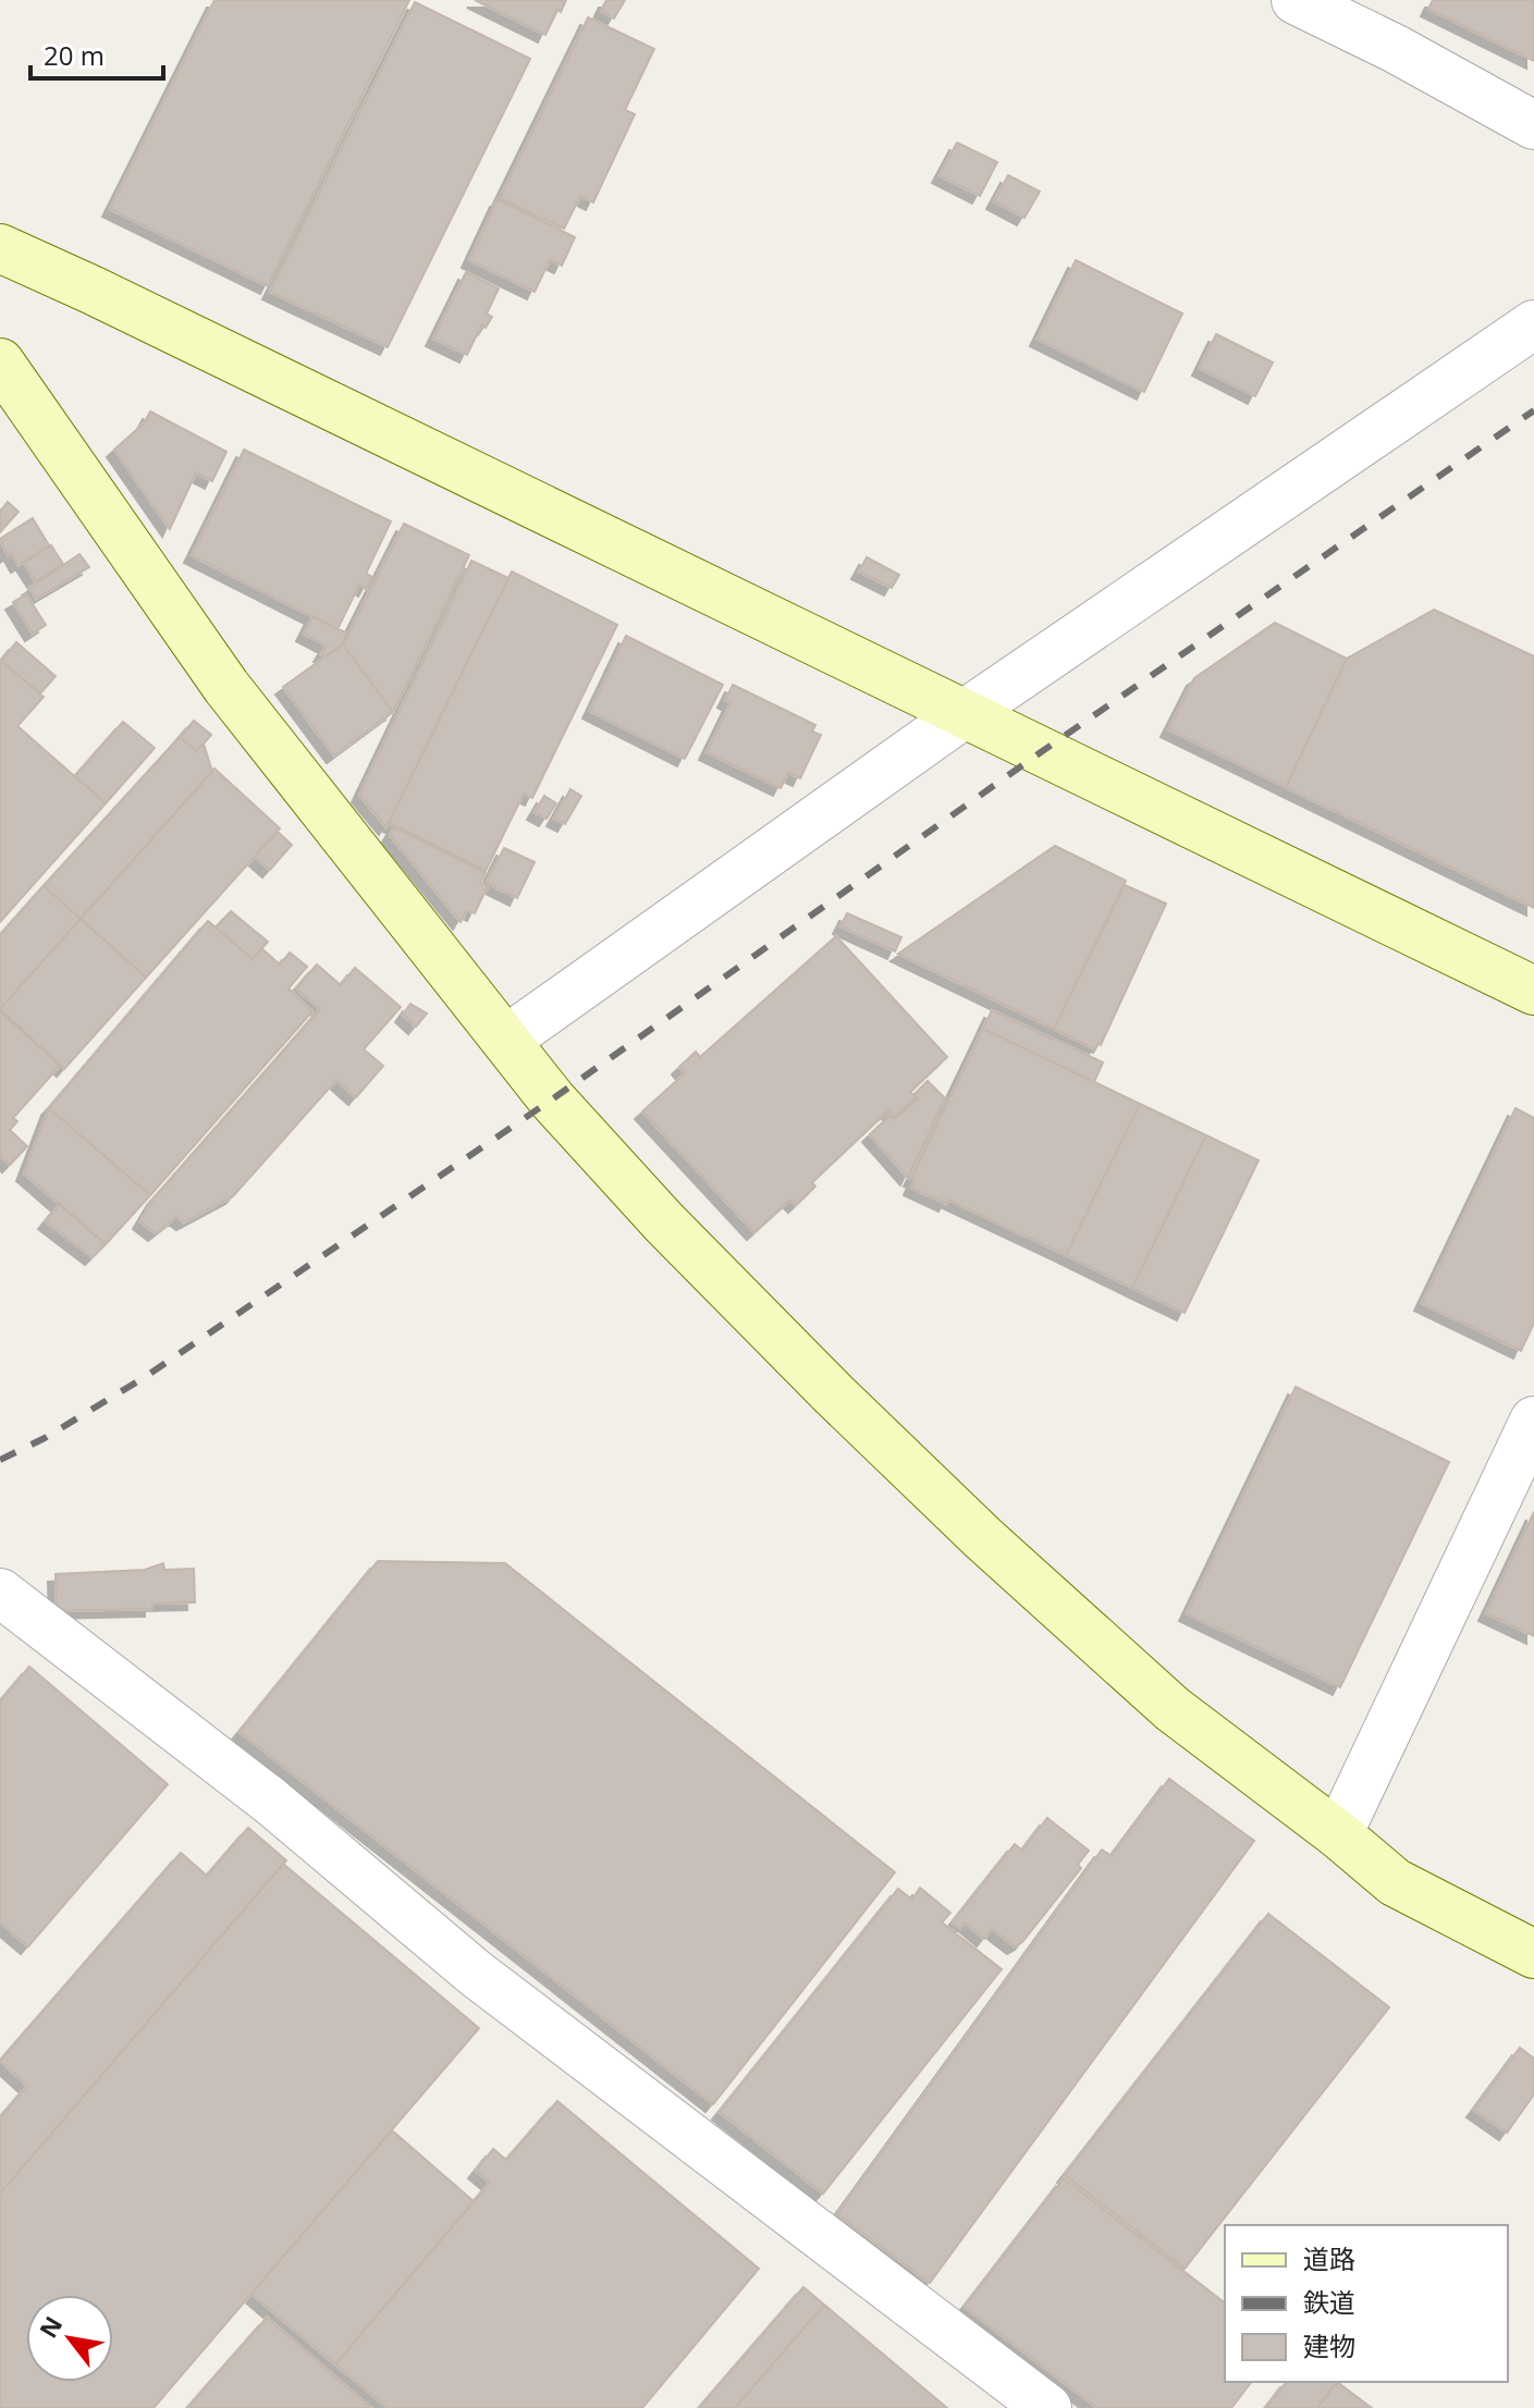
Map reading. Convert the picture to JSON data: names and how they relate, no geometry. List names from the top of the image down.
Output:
{
  "legend": ["道路", "鉄道", "建物"],
  "scale_bar": "20 m",
  "north": "top left"
}
